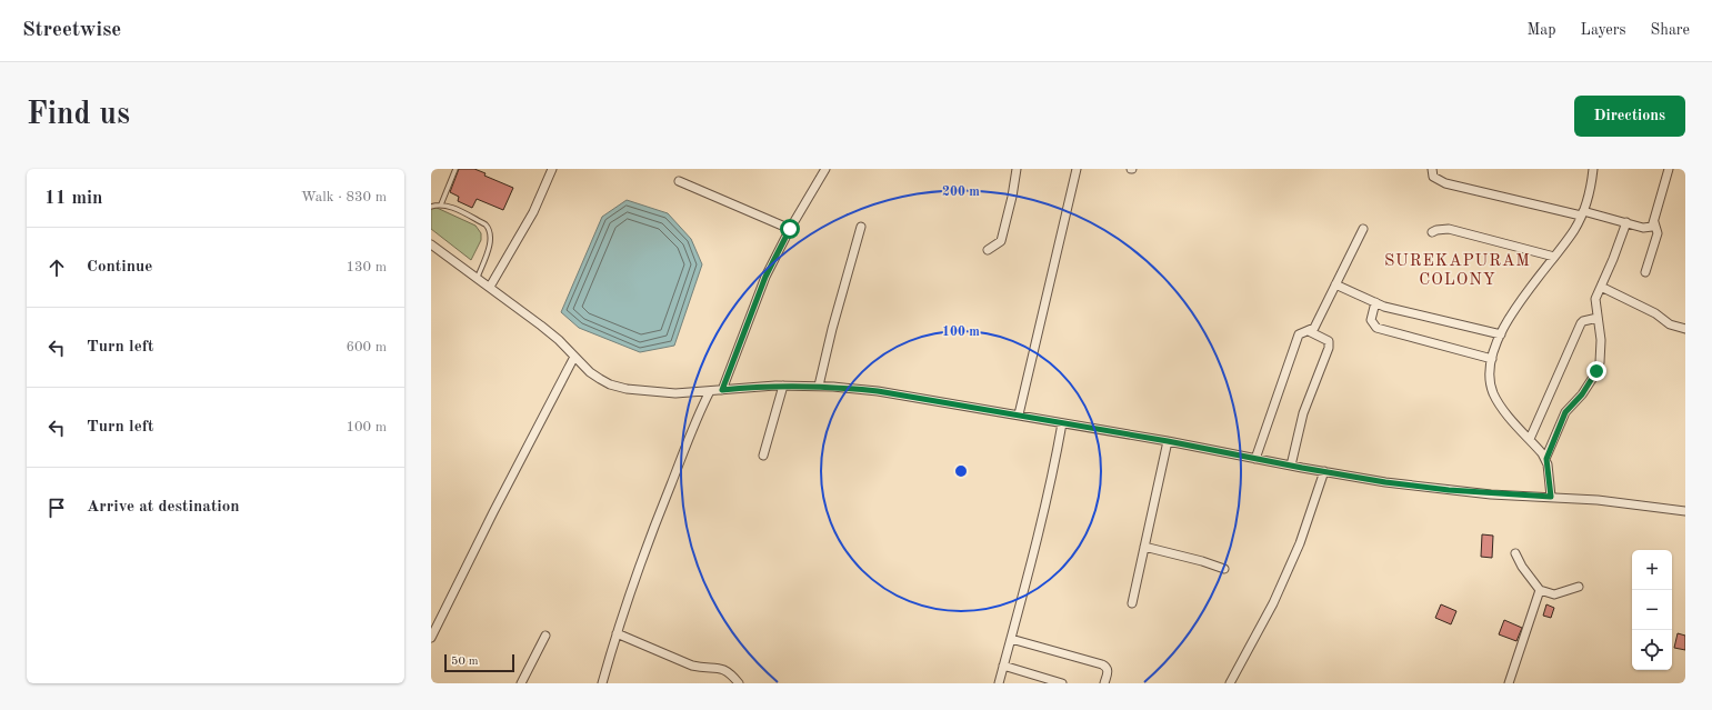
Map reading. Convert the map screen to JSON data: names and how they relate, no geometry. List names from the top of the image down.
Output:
{
  "districts": ["SUREKAPURAM COLONY"],
  "scale_bar": "50 m",
  "page": {
    "header": "Streetwise",
    "nav": ["Map", "Layers", "Share"],
    "buttons": "Directions",
    "title": "Find us",
    "heading": ["11 min", "Walk · 830 m"],
    "list": [
      ["Continue", "130 m"],
      ["Turn left", "600 m"],
      ["Turn left", "100 m"],
      "Arrive at destination"
    ],
    "map_buttons": ["+", "−"],
    "scale": "50 m"
  },
  "rings": ["200 m", "100 m"]
}
